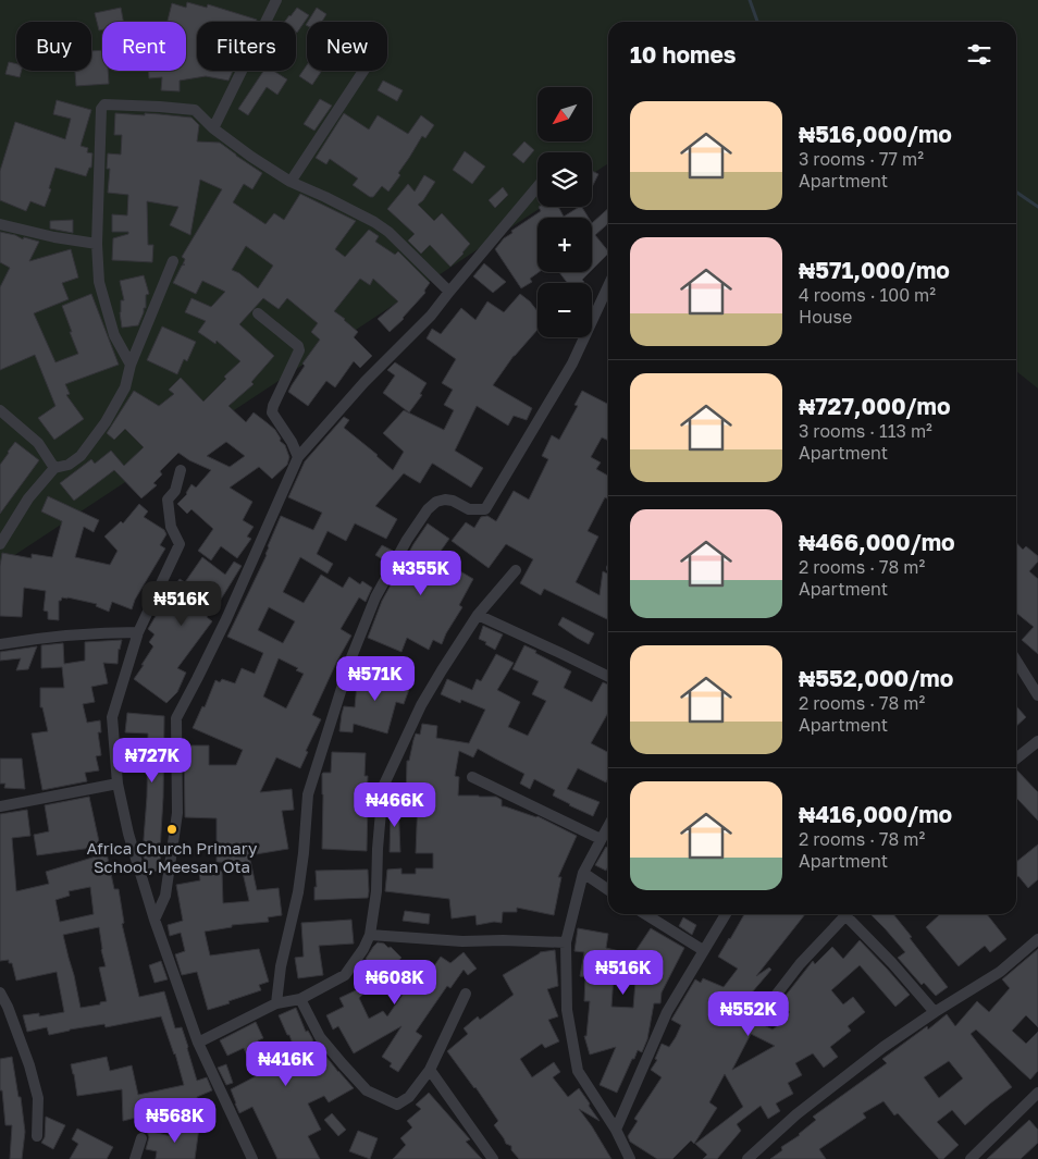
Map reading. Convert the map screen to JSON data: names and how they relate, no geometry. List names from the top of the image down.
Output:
{
  "places": ["Africa Church Primary School, Meesan Ota"],
  "north": "bottom left",
  "page": {
    "chip": [
      "Buy",
      "Rent",
      "Filters",
      "New"
    ],
    "heading": "10 homes",
    "map_buttons": ["+", "−"],
    "list": [
      {
        "name": "₦516,000/mo",
        "note": "3 rooms · 77 m² · Apartment"
      },
      {
        "name": "₦571,000/mo",
        "note": "4 rooms · 100 m² · House"
      },
      {
        "name": "₦727,000/mo",
        "note": "3 rooms · 113 m² · Apartment"
      },
      {
        "name": "₦466,000/mo",
        "note": "2 rooms · 78 m² · Apartment"
      },
      {
        "name": "₦552,000/mo",
        "note": "2 rooms · 78 m² · Apartment"
      },
      {
        "name": "₦416,000/mo",
        "note": "2 rooms · 78 m² · Apartment"
      }
    ],
    "price": [
      "₦355K",
      "₦516K",
      "₦571K",
      "₦727K",
      "₦466K",
      "₦516K",
      "₦608K",
      "₦552K",
      "₦416K",
      "₦568K"
    ]
  }
}
